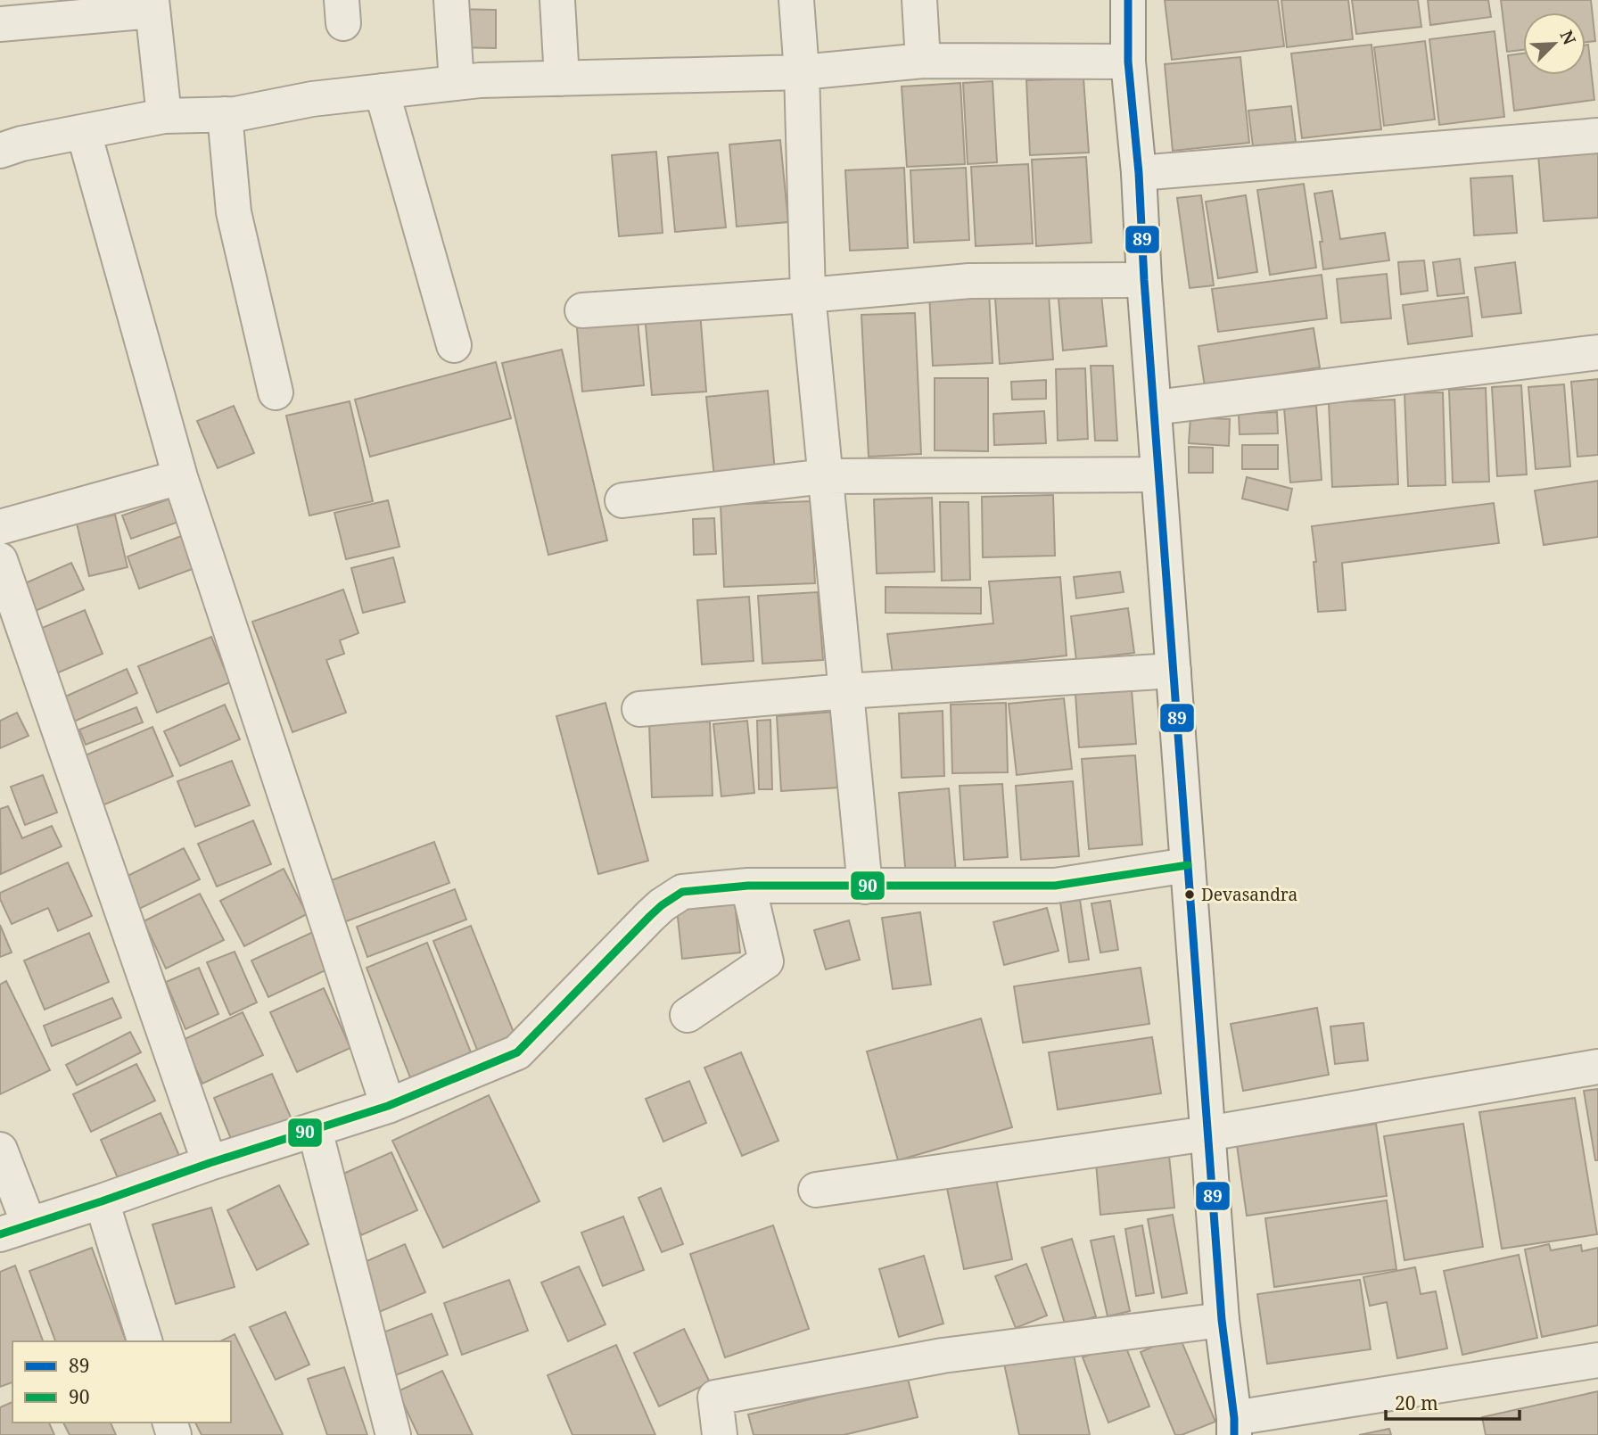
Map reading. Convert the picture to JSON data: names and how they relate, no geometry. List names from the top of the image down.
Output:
{
  "places": ["Devasandra"],
  "lines": ["transit line 89", "transit line 90"],
  "legend": ["89", "90"],
  "scale_bar": "20 m",
  "north": "top right"
}
